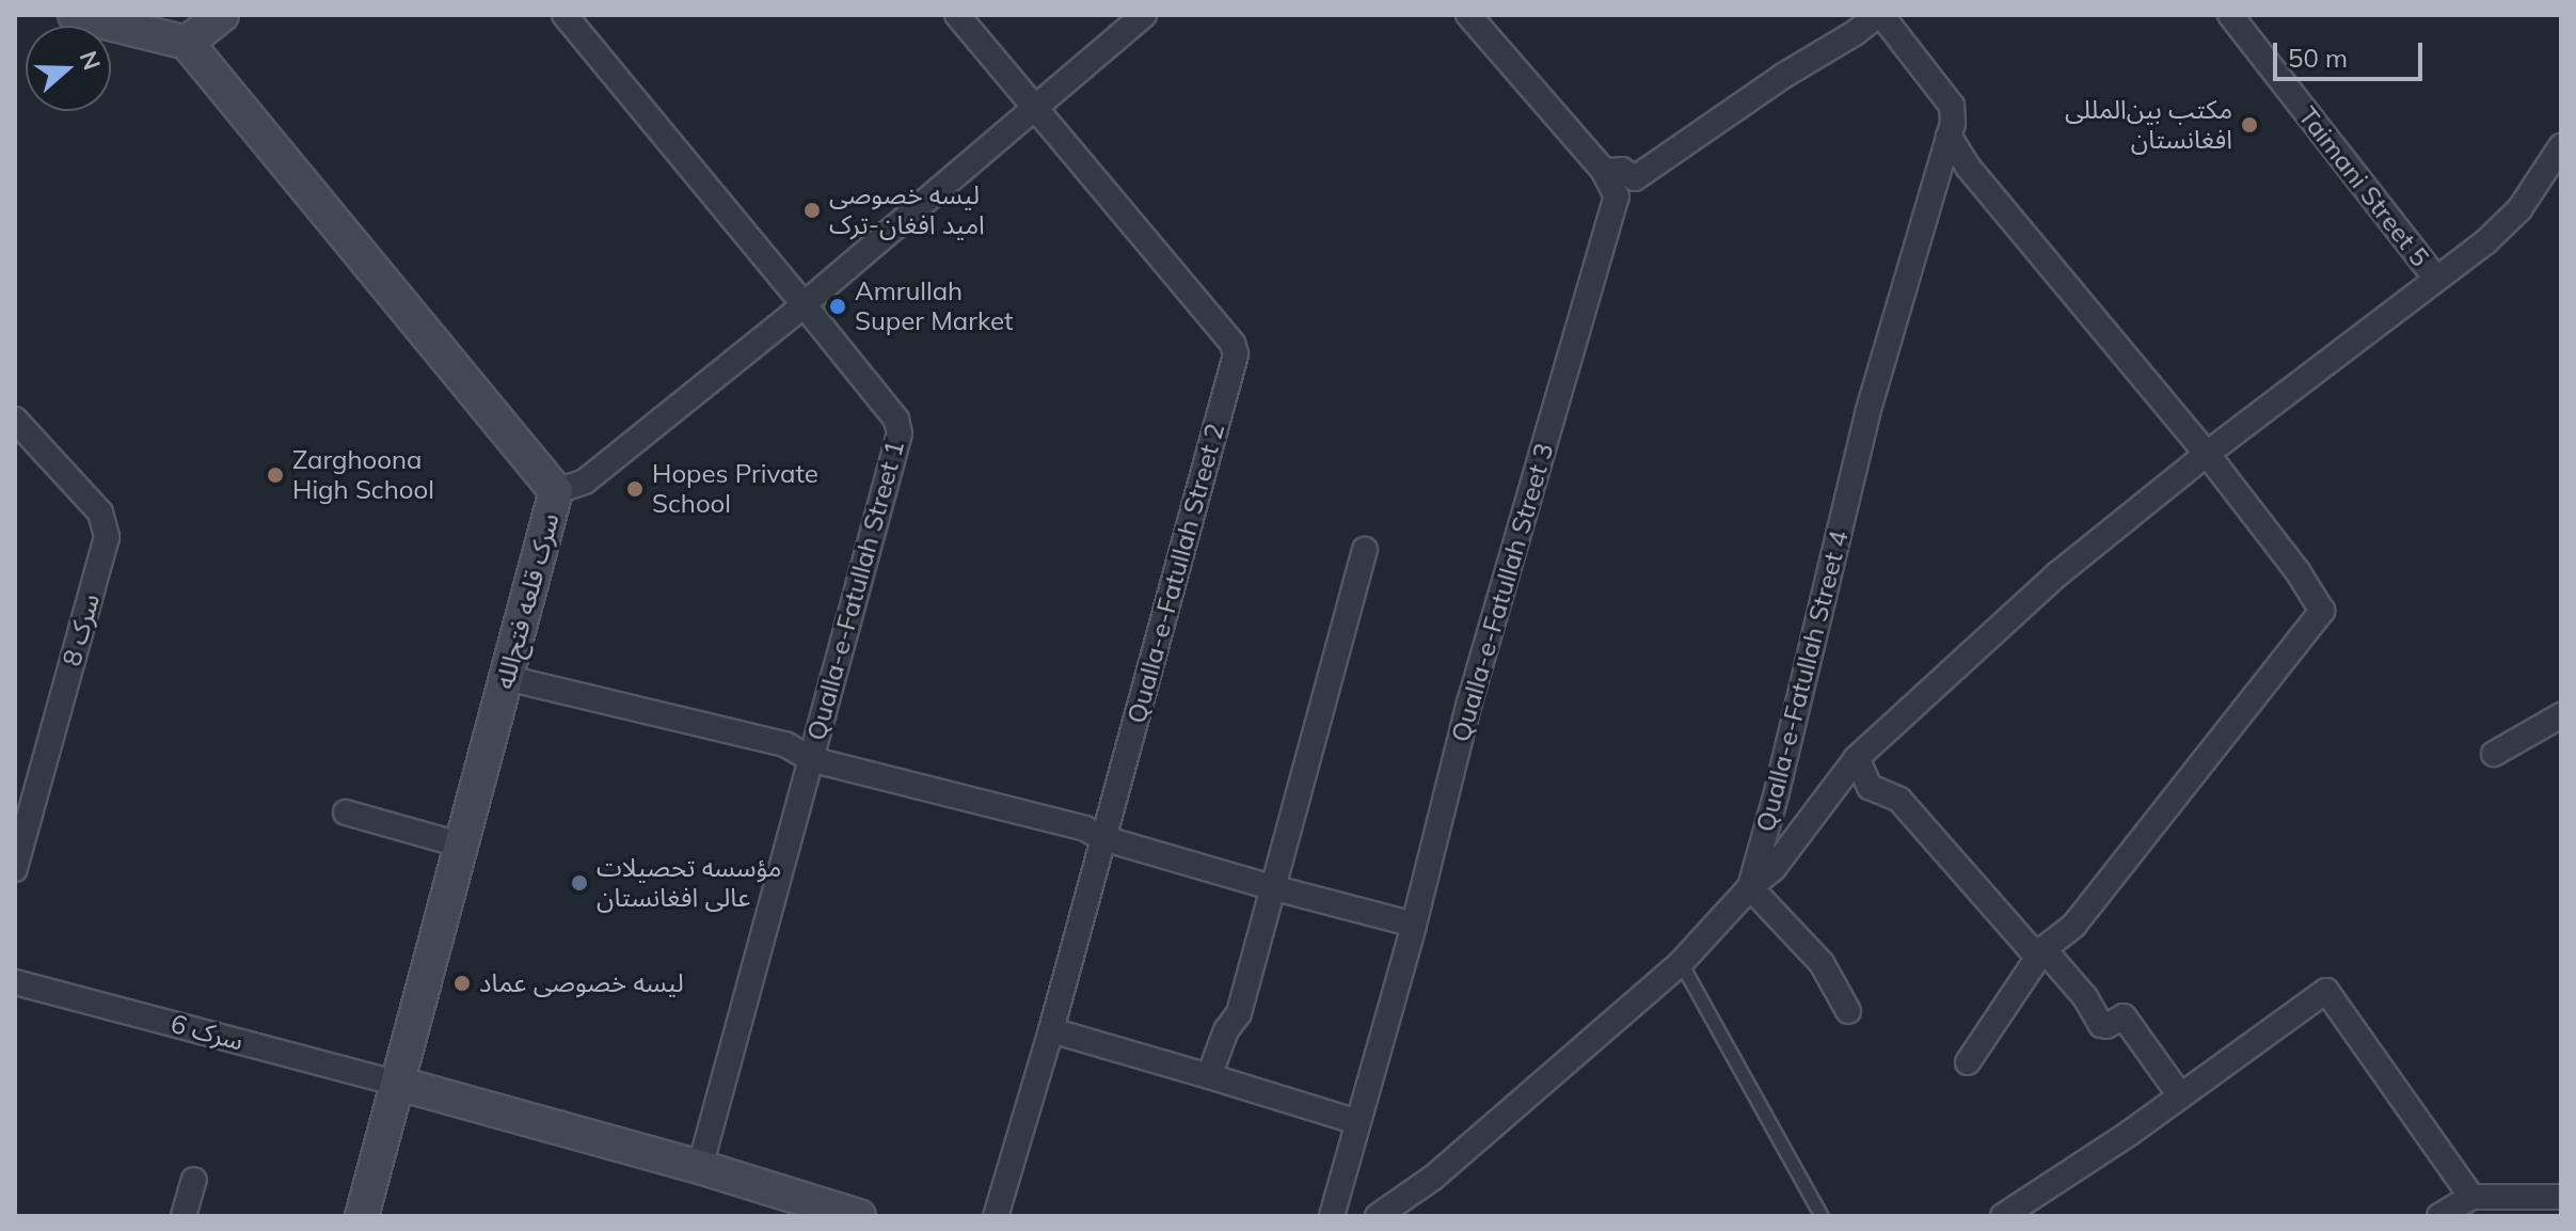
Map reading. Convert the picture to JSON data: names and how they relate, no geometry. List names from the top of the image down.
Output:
{
  "streets": {
    "main road": ["سرک قلعه فتح‌الله"],
    "street": [
      "Taimani Street 5",
      "Qualla-e-Fatullah Street 2",
      "Qualla-e-Fatullah Street 1",
      "Qualla-e-Fatullah Street 3",
      "سرک 8",
      "Qualla-e-Fatullah Street 4",
      "سرک 6"
    ]
  },
  "crossings": [
    ["سرک قلعه فتح‌الله", "سرک 6"]
  ],
  "places": [
    "مکتب بین‌المللی افغانستان",
    "لیسه خصوصی امید افغان-ترک",
    "Amrullah Super Market",
    "Zarghoona High School",
    "Hopes Private School",
    "مؤسسه تحصیلات عالی افغانستان",
    "لیسه خصوصی عماد"
  ],
  "scale_bar": "50 m",
  "north": "right"
}
